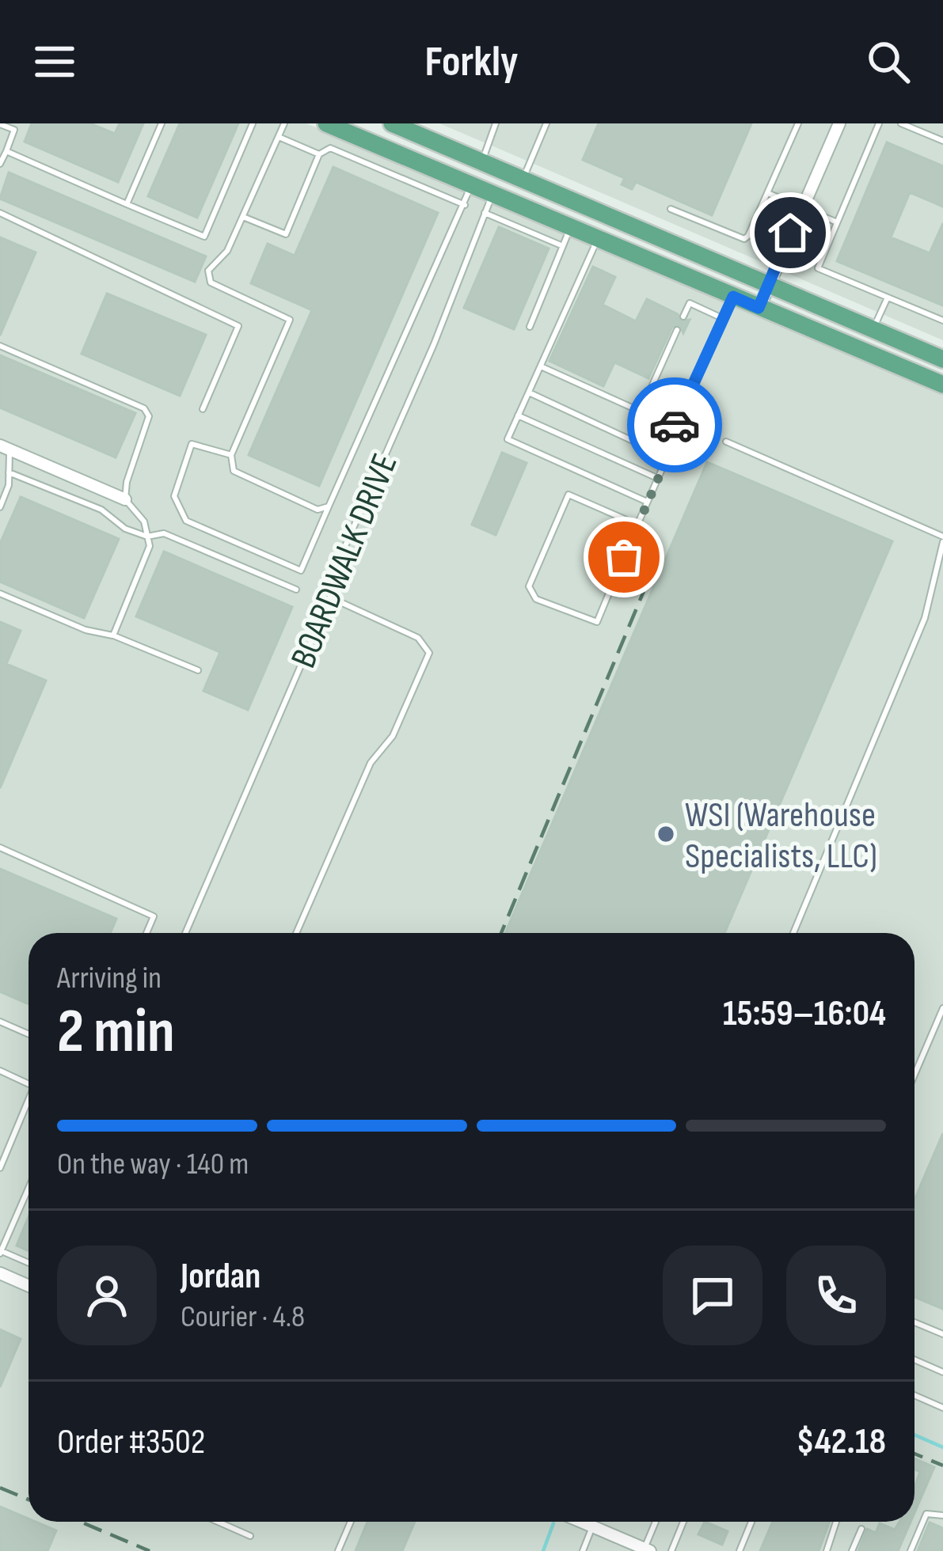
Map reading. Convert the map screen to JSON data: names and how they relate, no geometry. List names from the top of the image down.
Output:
{
  "streets": {
    "lane": ["BOARDWALK DRIVE"]
  },
  "places": ["WSI (Warehouse Specialists, LLC)"],
  "page": {
    "header": "Forkly",
    "heading": ["2 min", "Arriving in", "15:59–16:04"],
    "panel": [
      "Jordan",
      "Courier · 4.8",
      "Order #3502",
      "$42.18"
    ],
    "bar": "On the way · 140 m"
  }
}
